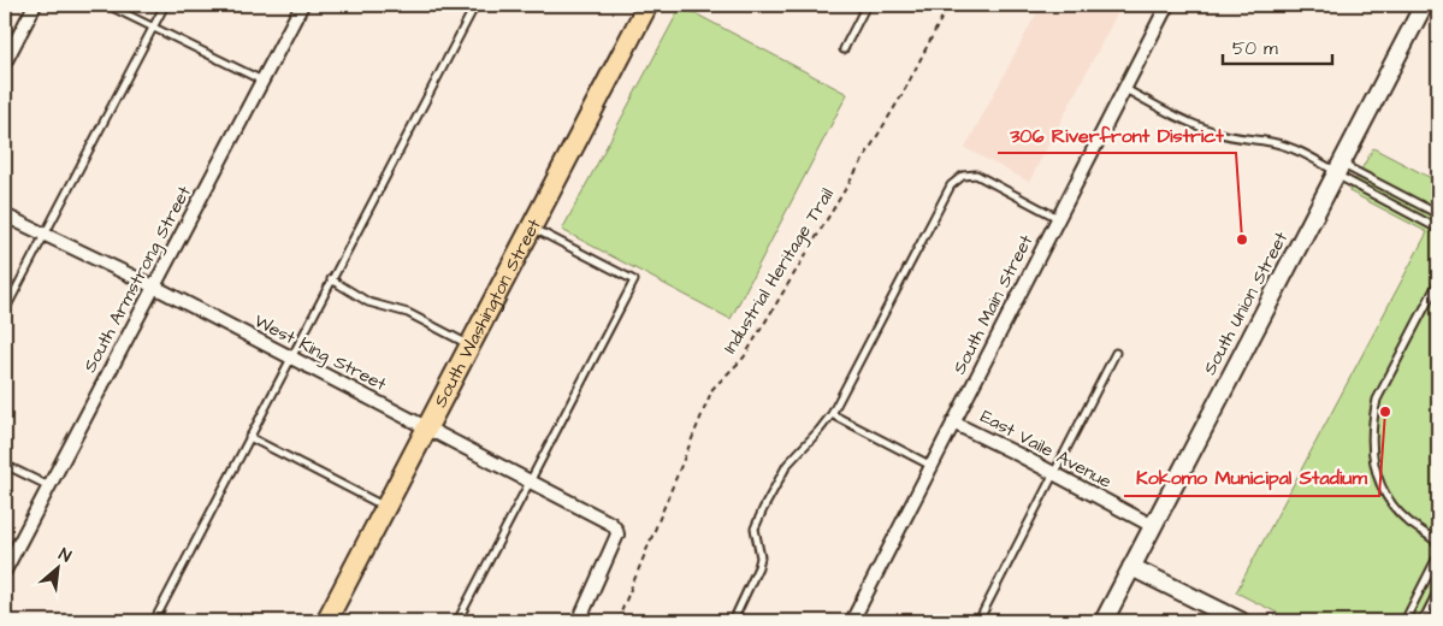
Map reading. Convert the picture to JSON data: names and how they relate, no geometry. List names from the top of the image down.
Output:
{
  "streets": {
    "main road": ["South Washington Street"],
    "street": [
      "South Armstrong Street",
      "South Union Street",
      "South Main Street",
      "West King Street",
      "East Vaile Avenue"
    ],
    "path": ["Industrial Heritage Trail"]
  },
  "crossings": [
    ["South Armstrong Street", "West King Street"],
    ["South Union Street", "East Vaile Avenue"],
    ["South Main Street", "East Vaile Avenue"],
    ["South Washington Street", "West King Street"]
  ],
  "places": ["306 Riverfront District", "Kokomo Municipal Stadium"],
  "scale_bar": "50 m",
  "north": "top right"
}
